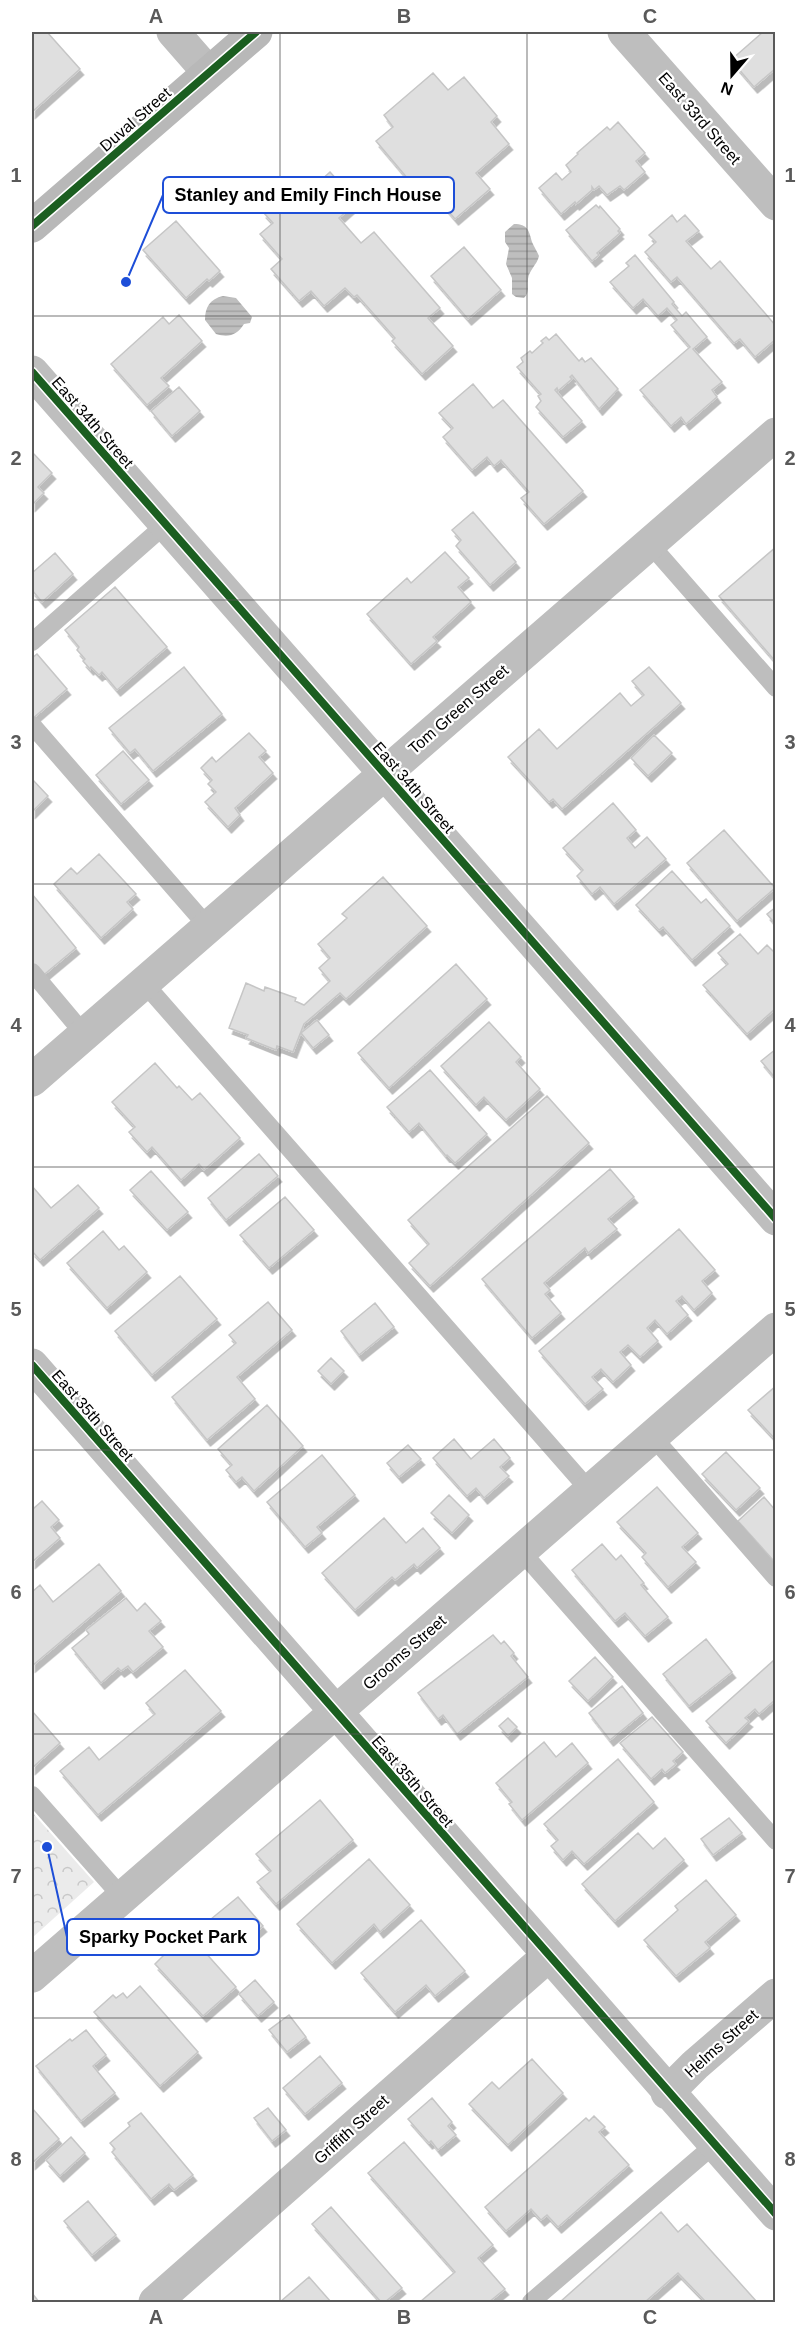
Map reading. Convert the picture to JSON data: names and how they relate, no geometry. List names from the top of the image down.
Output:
{
  "streets": {
    "street": [
      "East 33rd Street",
      "Duval Street",
      "East 34th Street",
      "Tom Green Street",
      "East 35th Street",
      "Grooms Street",
      "Helms Street",
      "Griffith Street"
    ]
  },
  "crossings": [
    ["East 34th Street", "Tom Green Street"],
    ["East 35th Street", "Grooms Street"],
    ["East 35th Street", "Helms Street"],
    ["East 35th Street", "Griffith Street"]
  ],
  "places": ["Stanley and Emily Finch House", "Sparky Pocket Park"],
  "north": "bottom",
  "grid": {
    "columns": ["A", "B", "C"],
    "rows": [
      "1",
      "2",
      "3",
      "4",
      "5",
      "6",
      "7",
      "8"
    ]
  }
}
